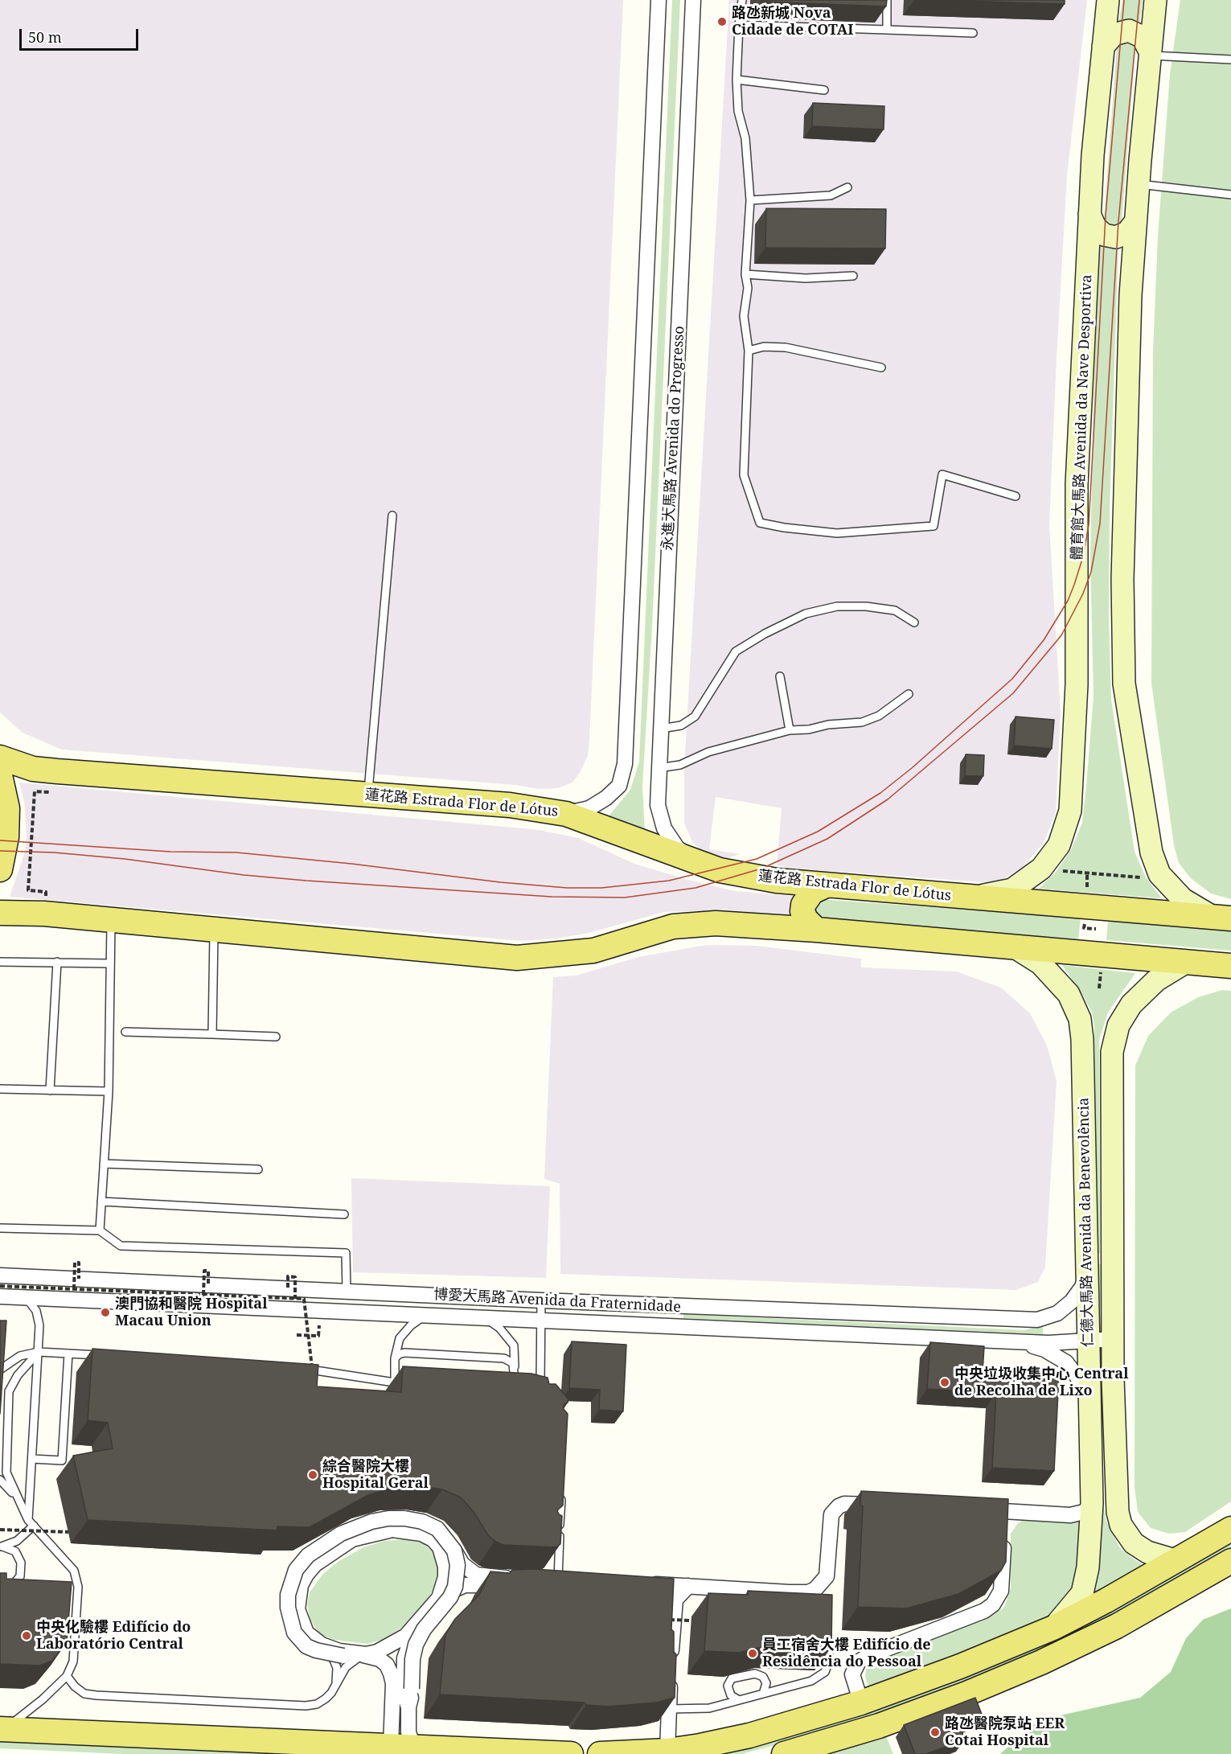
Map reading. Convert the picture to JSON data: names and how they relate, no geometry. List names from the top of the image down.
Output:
{
  "streets": {
    "main road": ["體育館大馬路 Avenida da Nave Desportiva", "蓮花路 Estrada Flor de Lótus", "仁德大馬路 Avenida da Benevolência"],
    "street": ["永進大馬路 Avenida do Progresso", "博愛大馬路 Avenida da Fraternidade"]
  },
  "crossings": [
    ["體育館大馬路 Avenida da Nave Desportiva", "蓮花路 Estrada Flor de Lótus"],
    ["永進大馬路 Avenida do Progresso", "蓮花路 Estrada Flor de Lótus"],
    ["仁德大馬路 Avenida da Benevolência", "博愛大馬路 Avenida da Fraternidade"]
  ],
  "places": [
    "路氹新城 Nova Cidade de COTAI",
    "澳門協和醫院 Hospital Macau Union",
    "中央垃圾收集中心 Central de Recolha de Lixo",
    "綜合醫院大樓 Hospital Geral",
    "中央化驗樓 Edifício do Laboratório Central",
    "員工宿舍大樓 Edifício de Residência do Pessoal",
    "路氹醫院泵站 EER Cotai Hospital"
  ],
  "scale_bar": "50 m"
}
